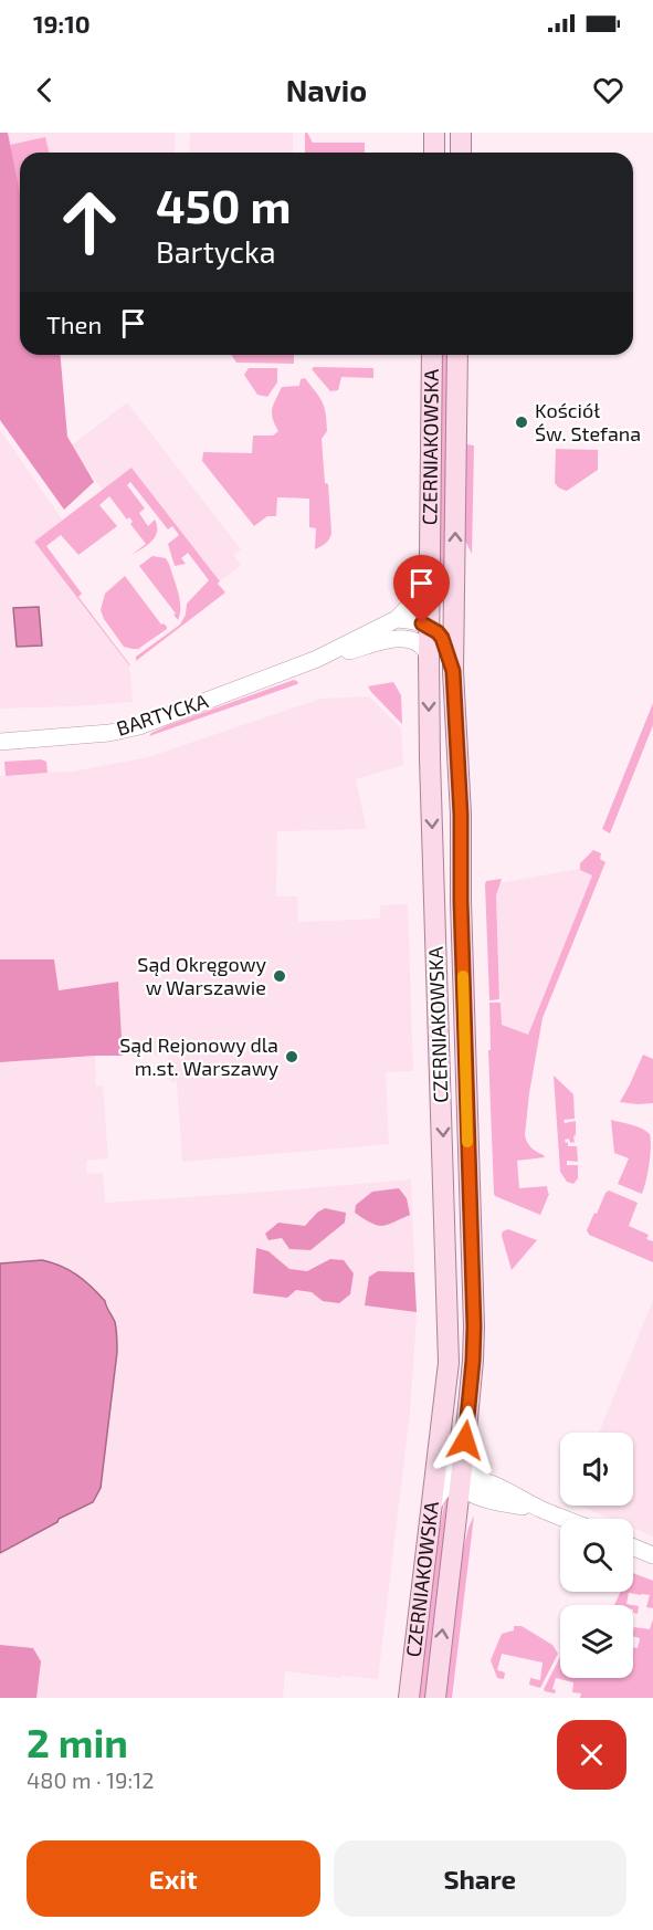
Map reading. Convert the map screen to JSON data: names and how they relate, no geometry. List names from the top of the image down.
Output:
{
  "streets": {
    "main road": ["CZERNIAKOWSKA"],
    "street": ["BARTYCKA"]
  },
  "crossings": [
    ["CZERNIAKOWSKA", "BARTYCKA"]
  ],
  "places": ["Kościół Św. Stefana", "Sąd Okręgowy w Warszawie", "Sąd Rejonowy dla m.st. Warszawy"],
  "page": {
    "status": "19:10",
    "header": "Navio",
    "turn": ["450 m", "Bartycka"],
    "then": "Then",
    "heading": ["2 min", "480 m · 19:12"],
    "buttons": ["Exit", "Share"]
  }
}
